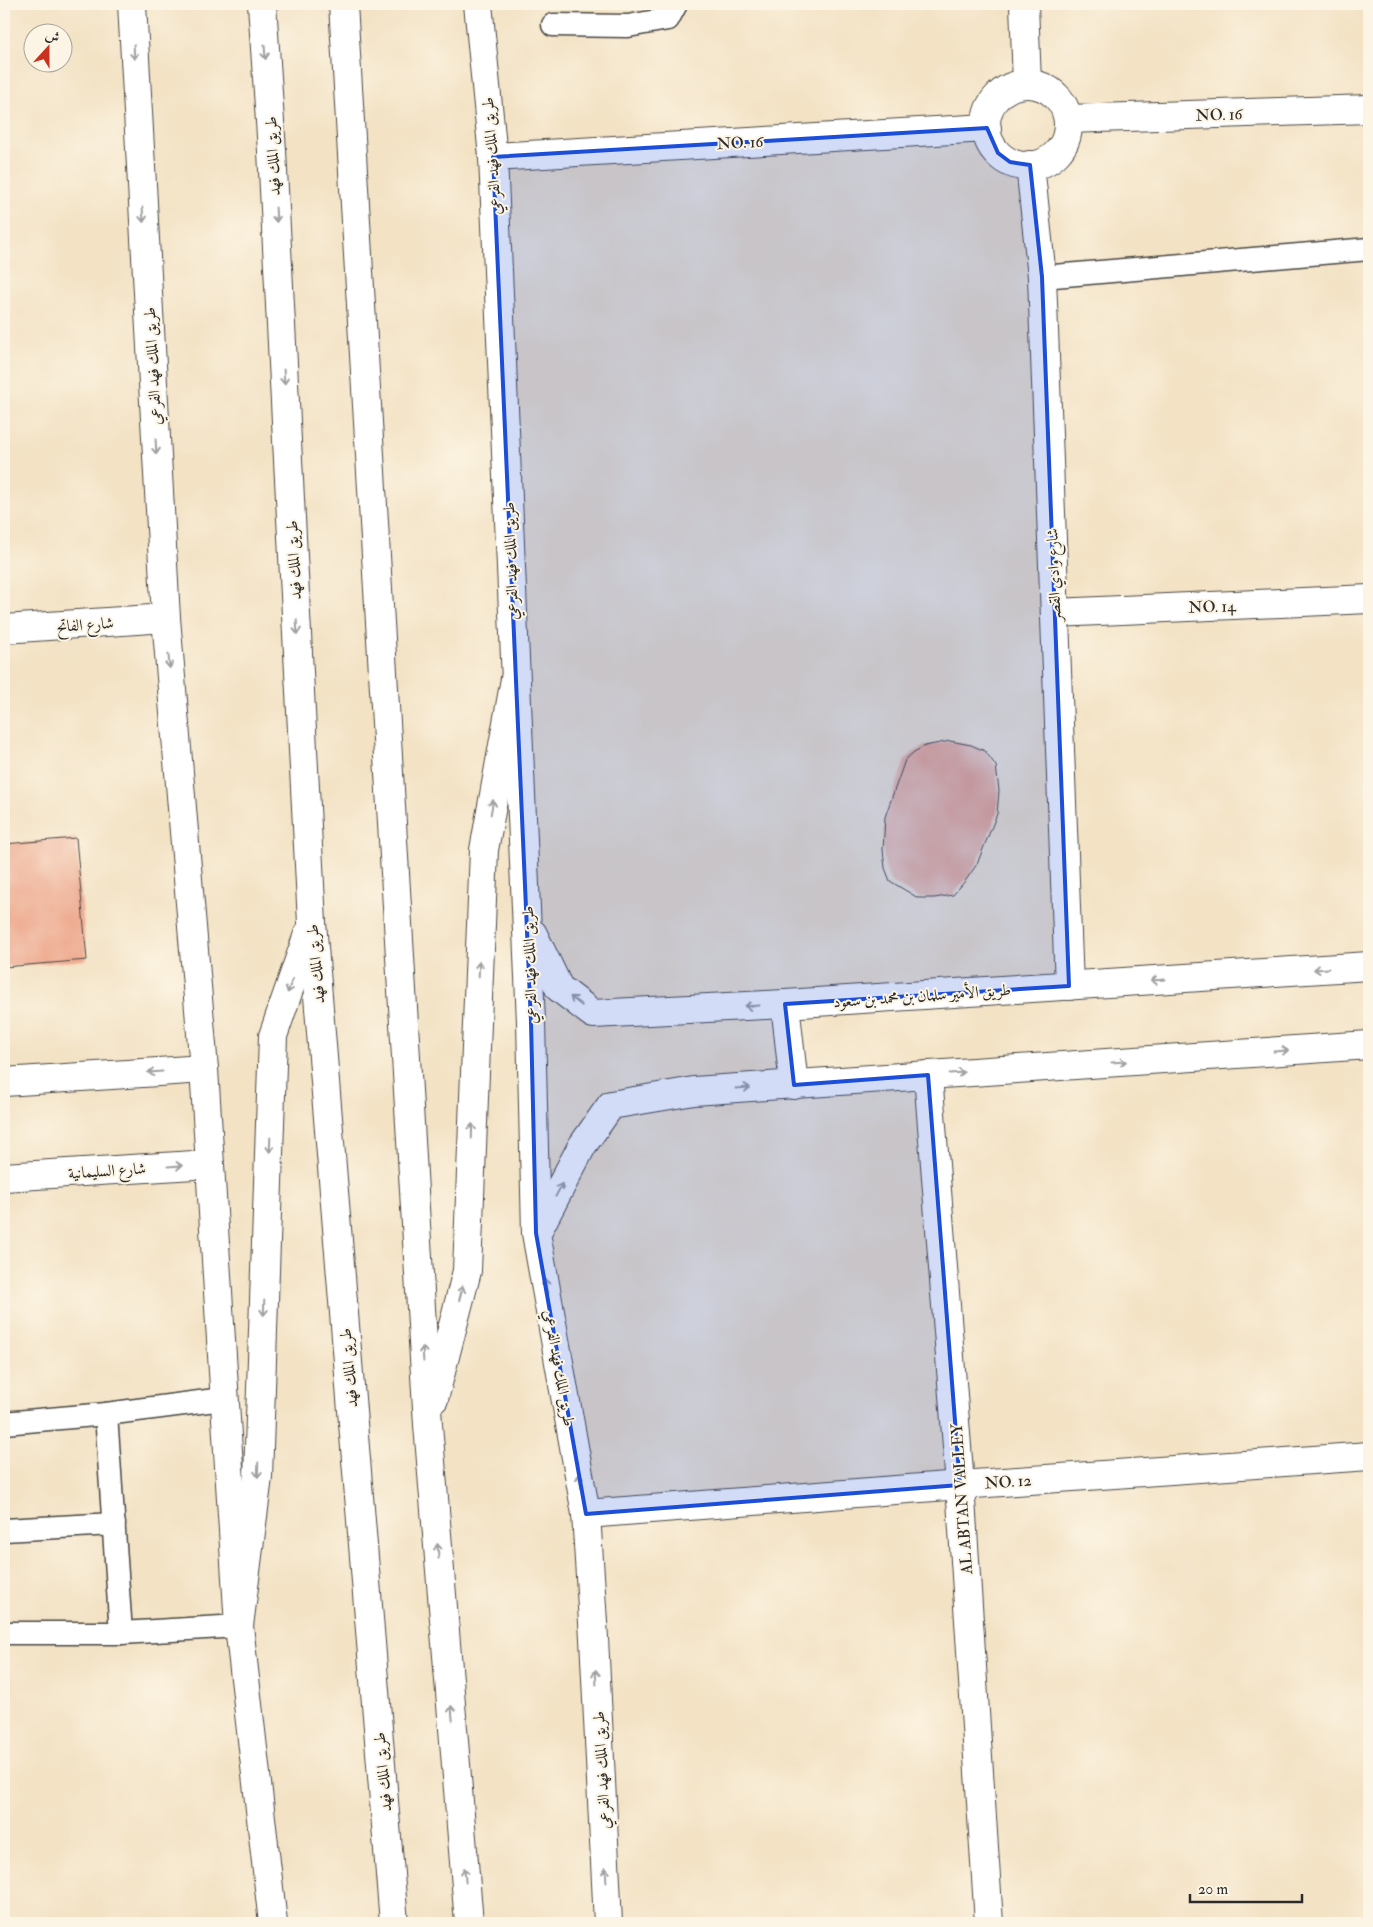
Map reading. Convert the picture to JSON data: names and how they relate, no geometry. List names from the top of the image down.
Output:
{
  "streets": {
    "main road": [
      "NO. 16",
      "طريق الملك فهد",
      "طريق الملك فهد الفرعي",
      "شارع وادي القصر",
      "NO. 14",
      "شارع الفاتح",
      "طريق الأمير سلمان بن محمد بن سعود",
      "شارع السليمانية",
      "NO. 12",
      "AL ABTAN VALLEY"
    ]
  },
  "crossings": [
    ["NO. 16", "طريق الملك فهد الفرعي"],
    ["NO. 16", "شارع وادي القصر"],
    ["طريق الملك فهد الفرعي", "شارع الفاتح"],
    ["طريق الملك فهد الفرعي", "طريق الأمير سلمان بن محمد بن سعود"],
    ["طريق الملك فهد الفرعي", "شارع السليمانية"],
    ["طريق الملك فهد الفرعي", "NO. 12"],
    ["شارع وادي القصر", "NO. 14"],
    ["شارع وادي القصر", "طريق الأمير سلمان بن محمد بن سعود"],
    ["NO. 12", "AL ABTAN VALLEY"]
  ],
  "scale_bar": "20 m",
  "north": "top"
}
